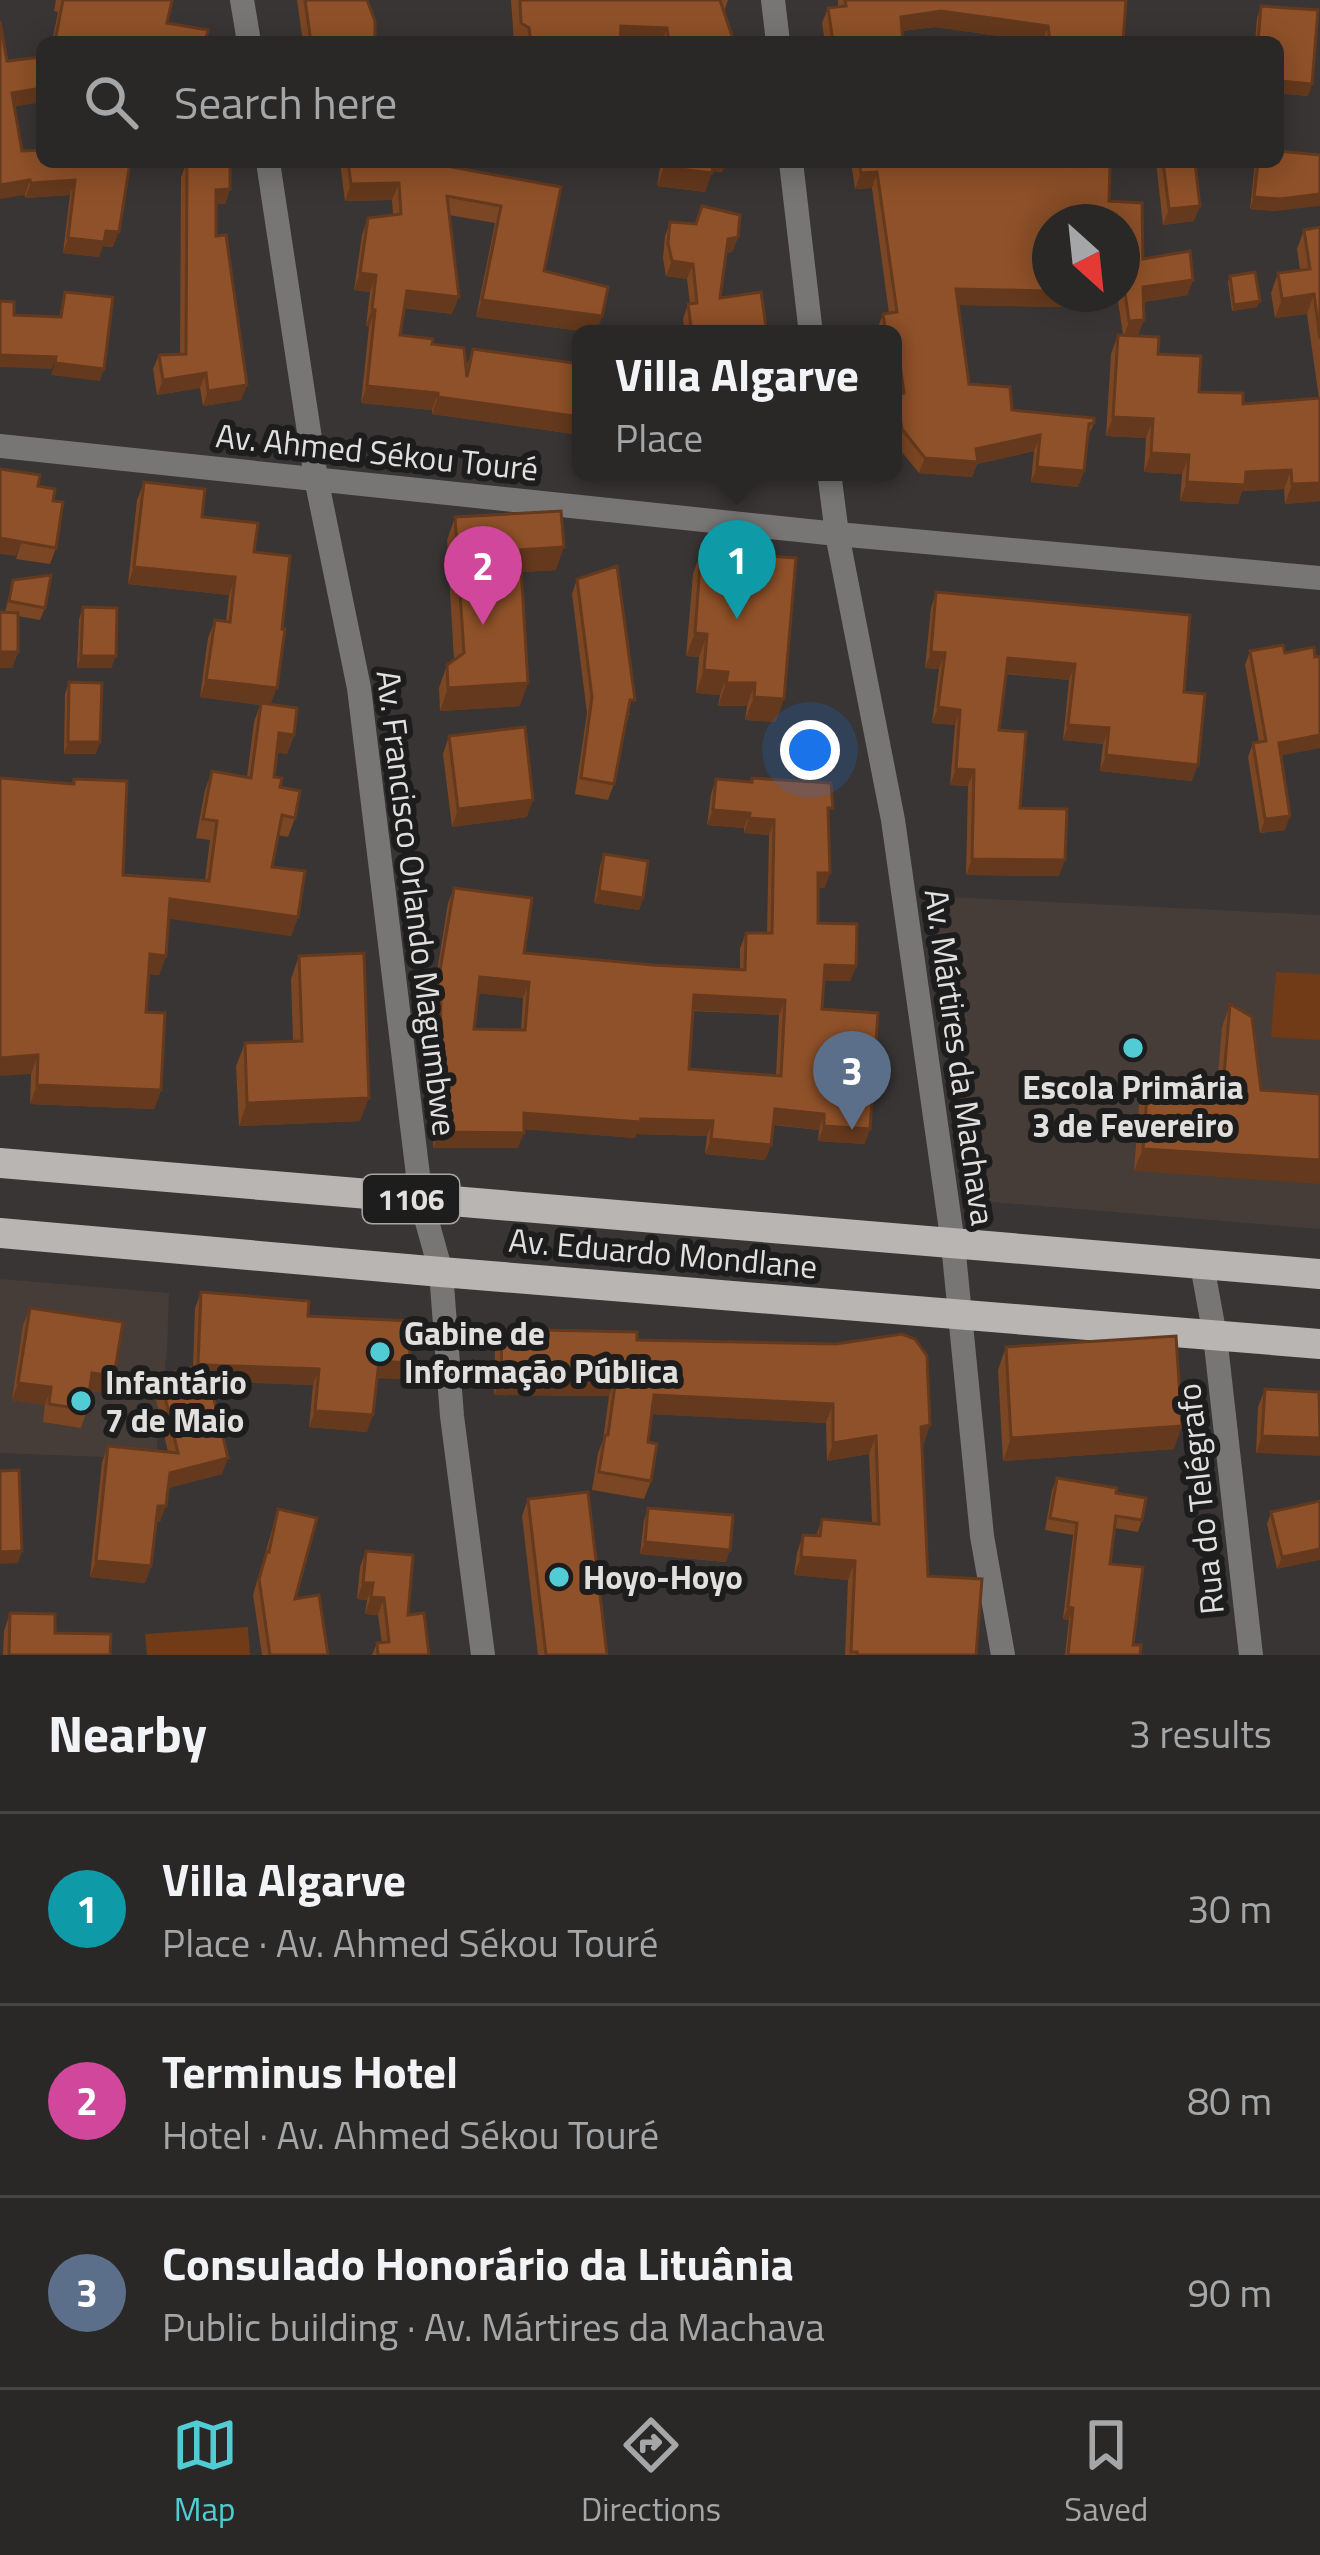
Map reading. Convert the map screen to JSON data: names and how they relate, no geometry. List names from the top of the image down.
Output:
{
  "streets": {
    "main road": ["1106", "Av. Eduardo Mondlane"],
    "street": [
      "Av. Ahmed Sékou Touré",
      "Av. Francisco Orlando Magumbwe",
      "Av. Mártires da Machava",
      "Rua do Telégrafo"
    ]
  },
  "crossings": [
    ["Av. Ahmed Sékou Touré", "Av. Francisco Orlando Magumbwe"],
    ["Av. Ahmed Sékou Touré", "Av. Mártires da Machava"],
    ["Av. Francisco Orlando Magumbwe", "Av. Eduardo Mondlane"],
    ["Av. Mártires da Machava", "Av. Eduardo Mondlane"],
    ["Av. Eduardo Mondlane", "Rua do Telégrafo"]
  ],
  "places": [
    "Escola Primária 3 de Fevereiro",
    "Gabine de Informação Pública",
    "Infantário 7 de Maio",
    "Hoyo-Hoyo"
  ],
  "north": "bottom right",
  "page": {
    "search": "Search here",
    "popup": ["Villa Algarve", "Place"],
    "pins": ["1", "2", "3"],
    "heading": ["Nearby", "3 results"],
    "list": [
      {
        "mark": "1",
        "name": "Villa Algarve",
        "note": "Place · Av. Ahmed Sékou Touré",
        "value": "30 m"
      },
      {
        "mark": "2",
        "name": "Terminus Hotel",
        "note": "Hotel · Av. Ahmed Sékou Touré",
        "value": "80 m"
      },
      {
        "mark": "3",
        "name": "Consulado Honorário da Lituânia",
        "note": "Public building · Av. Mártires da Machava",
        "value": "90 m"
      }
    ],
    "nav": ["Map", "Directions", "Saved"]
  }
}
